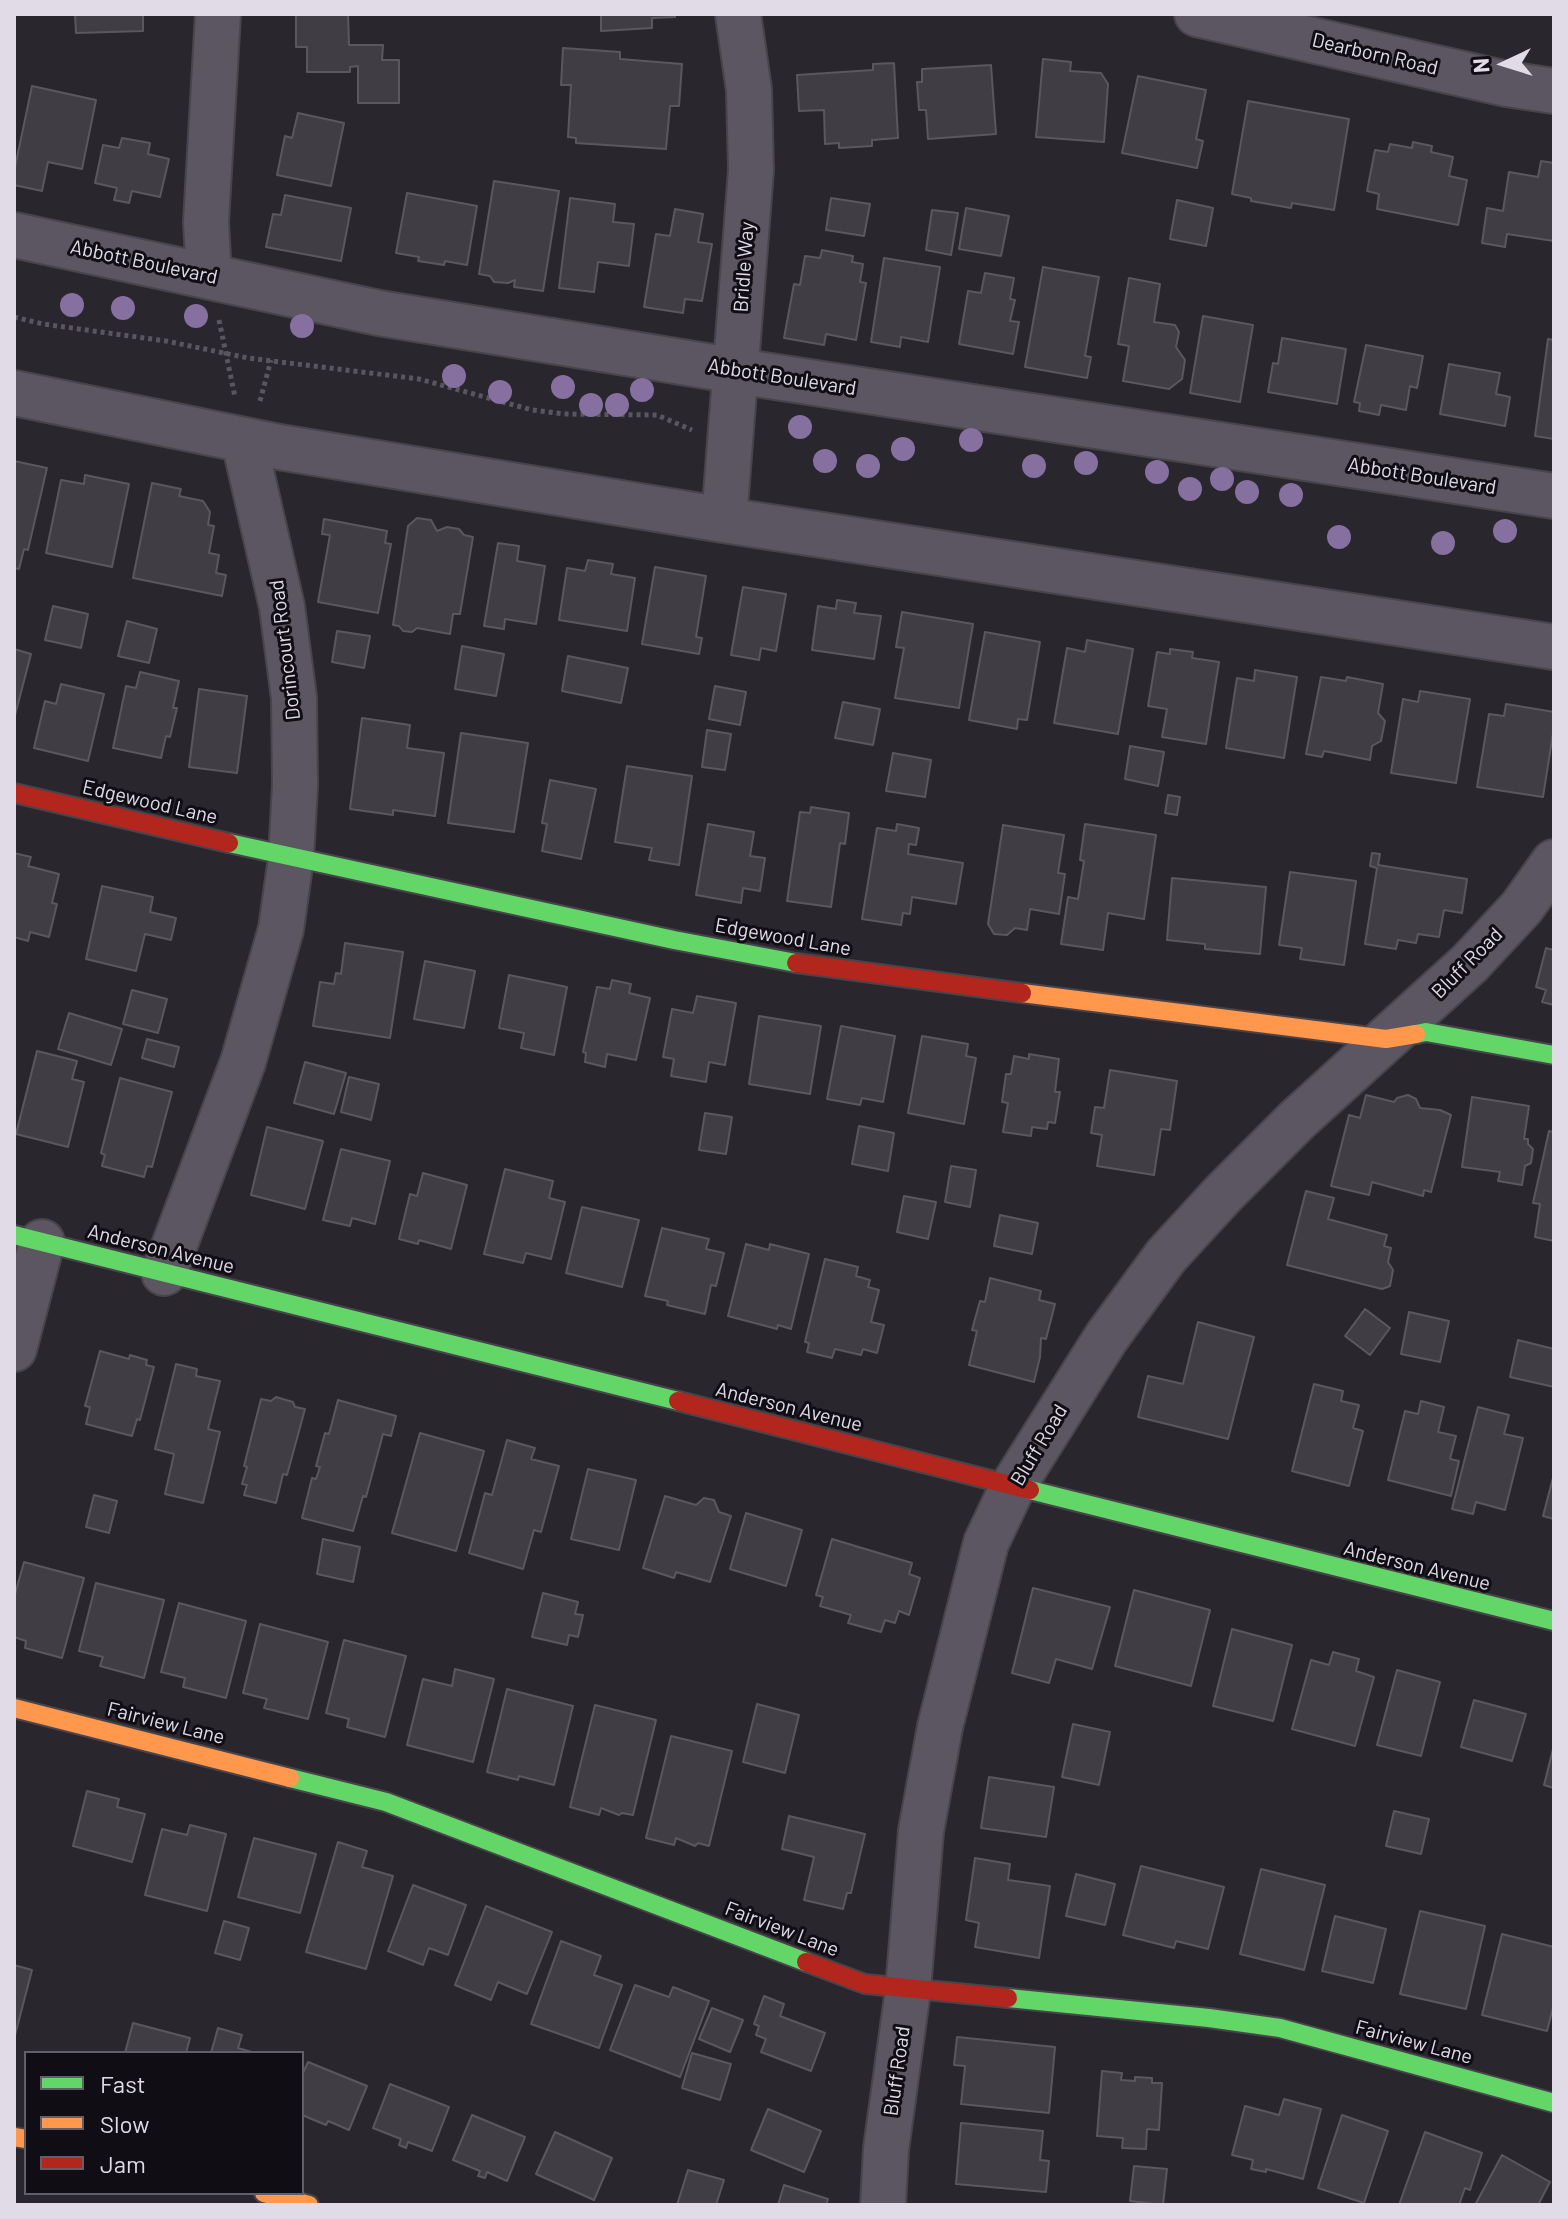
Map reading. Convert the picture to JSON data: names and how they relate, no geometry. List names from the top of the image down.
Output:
{
  "streets": {
    "street": [
      "Dearborn Road",
      "Abbott Boulevard",
      "Bridle Way",
      "Dorincourt Road",
      "Edgewood Lane",
      "Bluff Road",
      "Anderson Avenue",
      "Fairview Lane"
    ]
  },
  "crossings": [
    ["Abbott Boulevard", "Bridle Way"],
    ["Dorincourt Road", "Edgewood Lane"],
    ["Dorincourt Road", "Anderson Avenue"],
    ["Edgewood Lane", "Bluff Road"],
    ["Bluff Road", "Anderson Avenue"],
    ["Bluff Road", "Fairview Lane"]
  ],
  "legend": ["Fast", "Slow", "Jam"],
  "north": "left"
}
